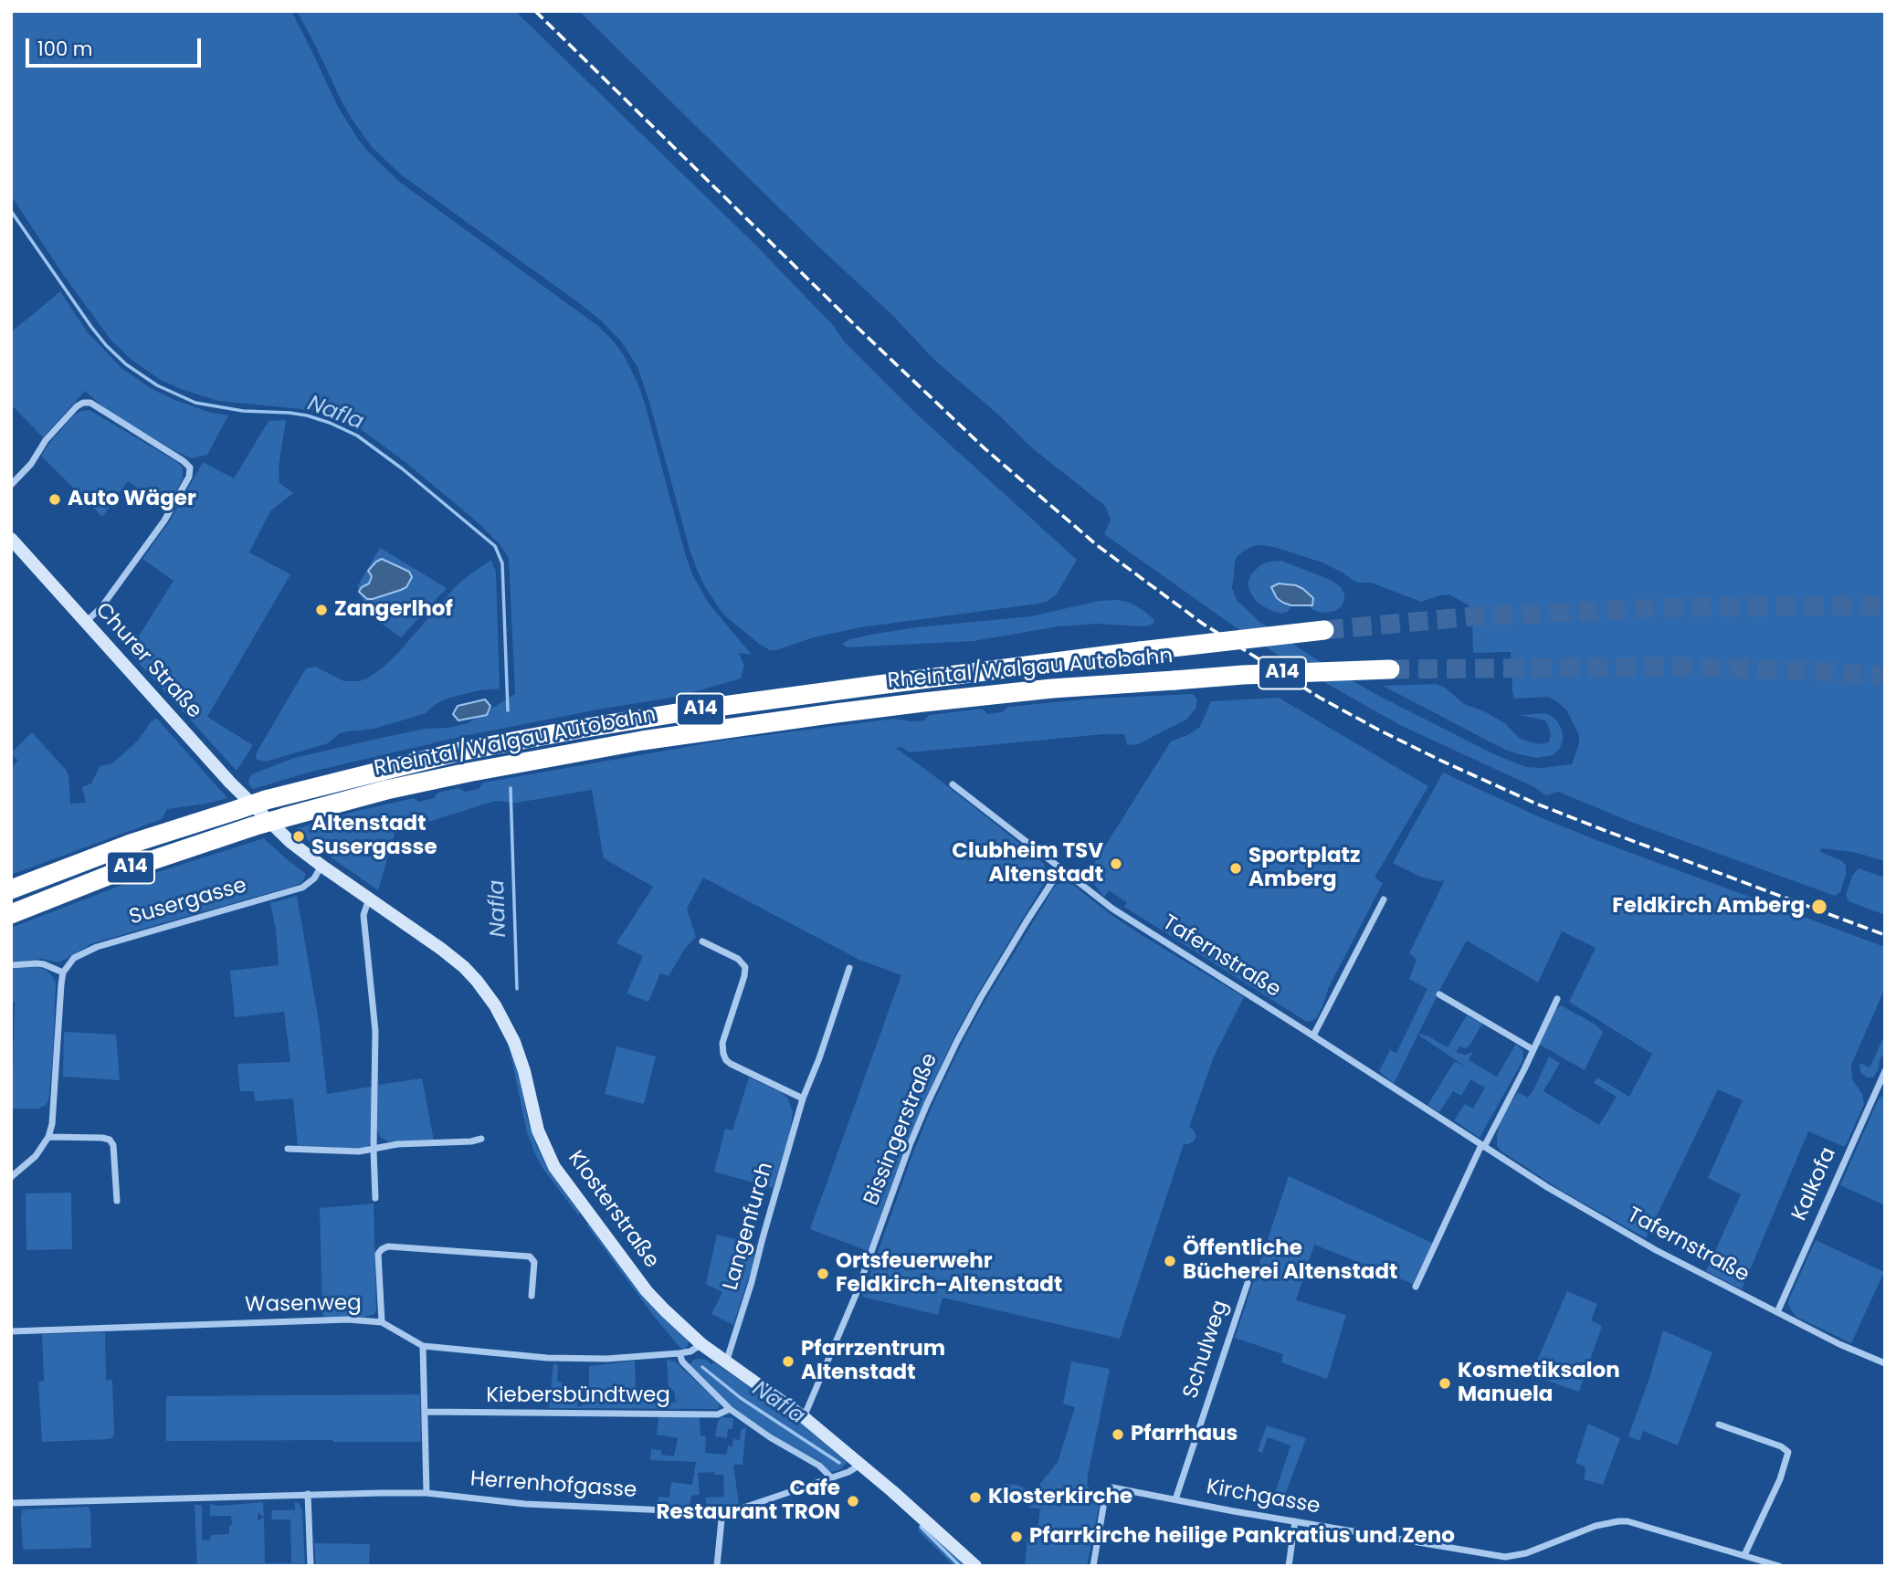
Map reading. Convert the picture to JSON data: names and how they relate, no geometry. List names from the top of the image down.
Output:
{
  "streets": {
    "highway": ["Rheintal/Walgau Autobahn", "A14"],
    "main road": ["Churer Straße", "Klosterstraße"],
    "street": [
      "Susergasse",
      "Tafernstraße",
      "Bissingerstraße",
      "Kalkofa",
      "Langenfurch",
      "Wasenweg",
      "Schulweg",
      "Kiebersbündtweg",
      "Herrenhofgasse",
      "Kirchgasse"
    ]
  },
  "crossings": [
    ["Churer Straße", "Rheintal/Walgau Autobahn"],
    ["Churer Straße", "Klosterstraße"],
    ["Rheintal/Walgau Autobahn", "Klosterstraße"],
    ["Susergasse", "Klosterstraße"],
    ["Tafernstraße", "Bissingerstraße"],
    ["Tafernstraße", "Kalkofa"],
    ["Bissingerstraße", "Klosterstraße"],
    ["Klosterstraße", "Langenfurch"],
    ["Klosterstraße", "Wasenweg"],
    ["Klosterstraße", "Herrenhofgasse"],
    ["Wasenweg", "Kiebersbündtweg"],
    ["Schulweg", "Kirchgasse"],
    ["Kiebersbündtweg", "Herrenhofgasse"]
  ],
  "water": ["Nafla"],
  "places": [
    "Auto Wäger",
    "Zangerlhof",
    "Altenstadt Susergasse",
    "Clubheim TSV Altenstadt",
    "Sportplatz Amberg",
    "Feldkirch Amberg",
    "Öffentliche Bücherei Altenstadt",
    "Ortsfeuerwehr Feldkirch-Altenstadt",
    "Pfarrzentrum Altenstadt",
    "Kosmetiksalon Manuela",
    "Pfarrhaus",
    "Klosterkirche",
    "Cafe Restaurant TRON",
    "Pfarrkirche heilige Pankratius und Zeno"
  ],
  "scale_bar": "100 m"
}
